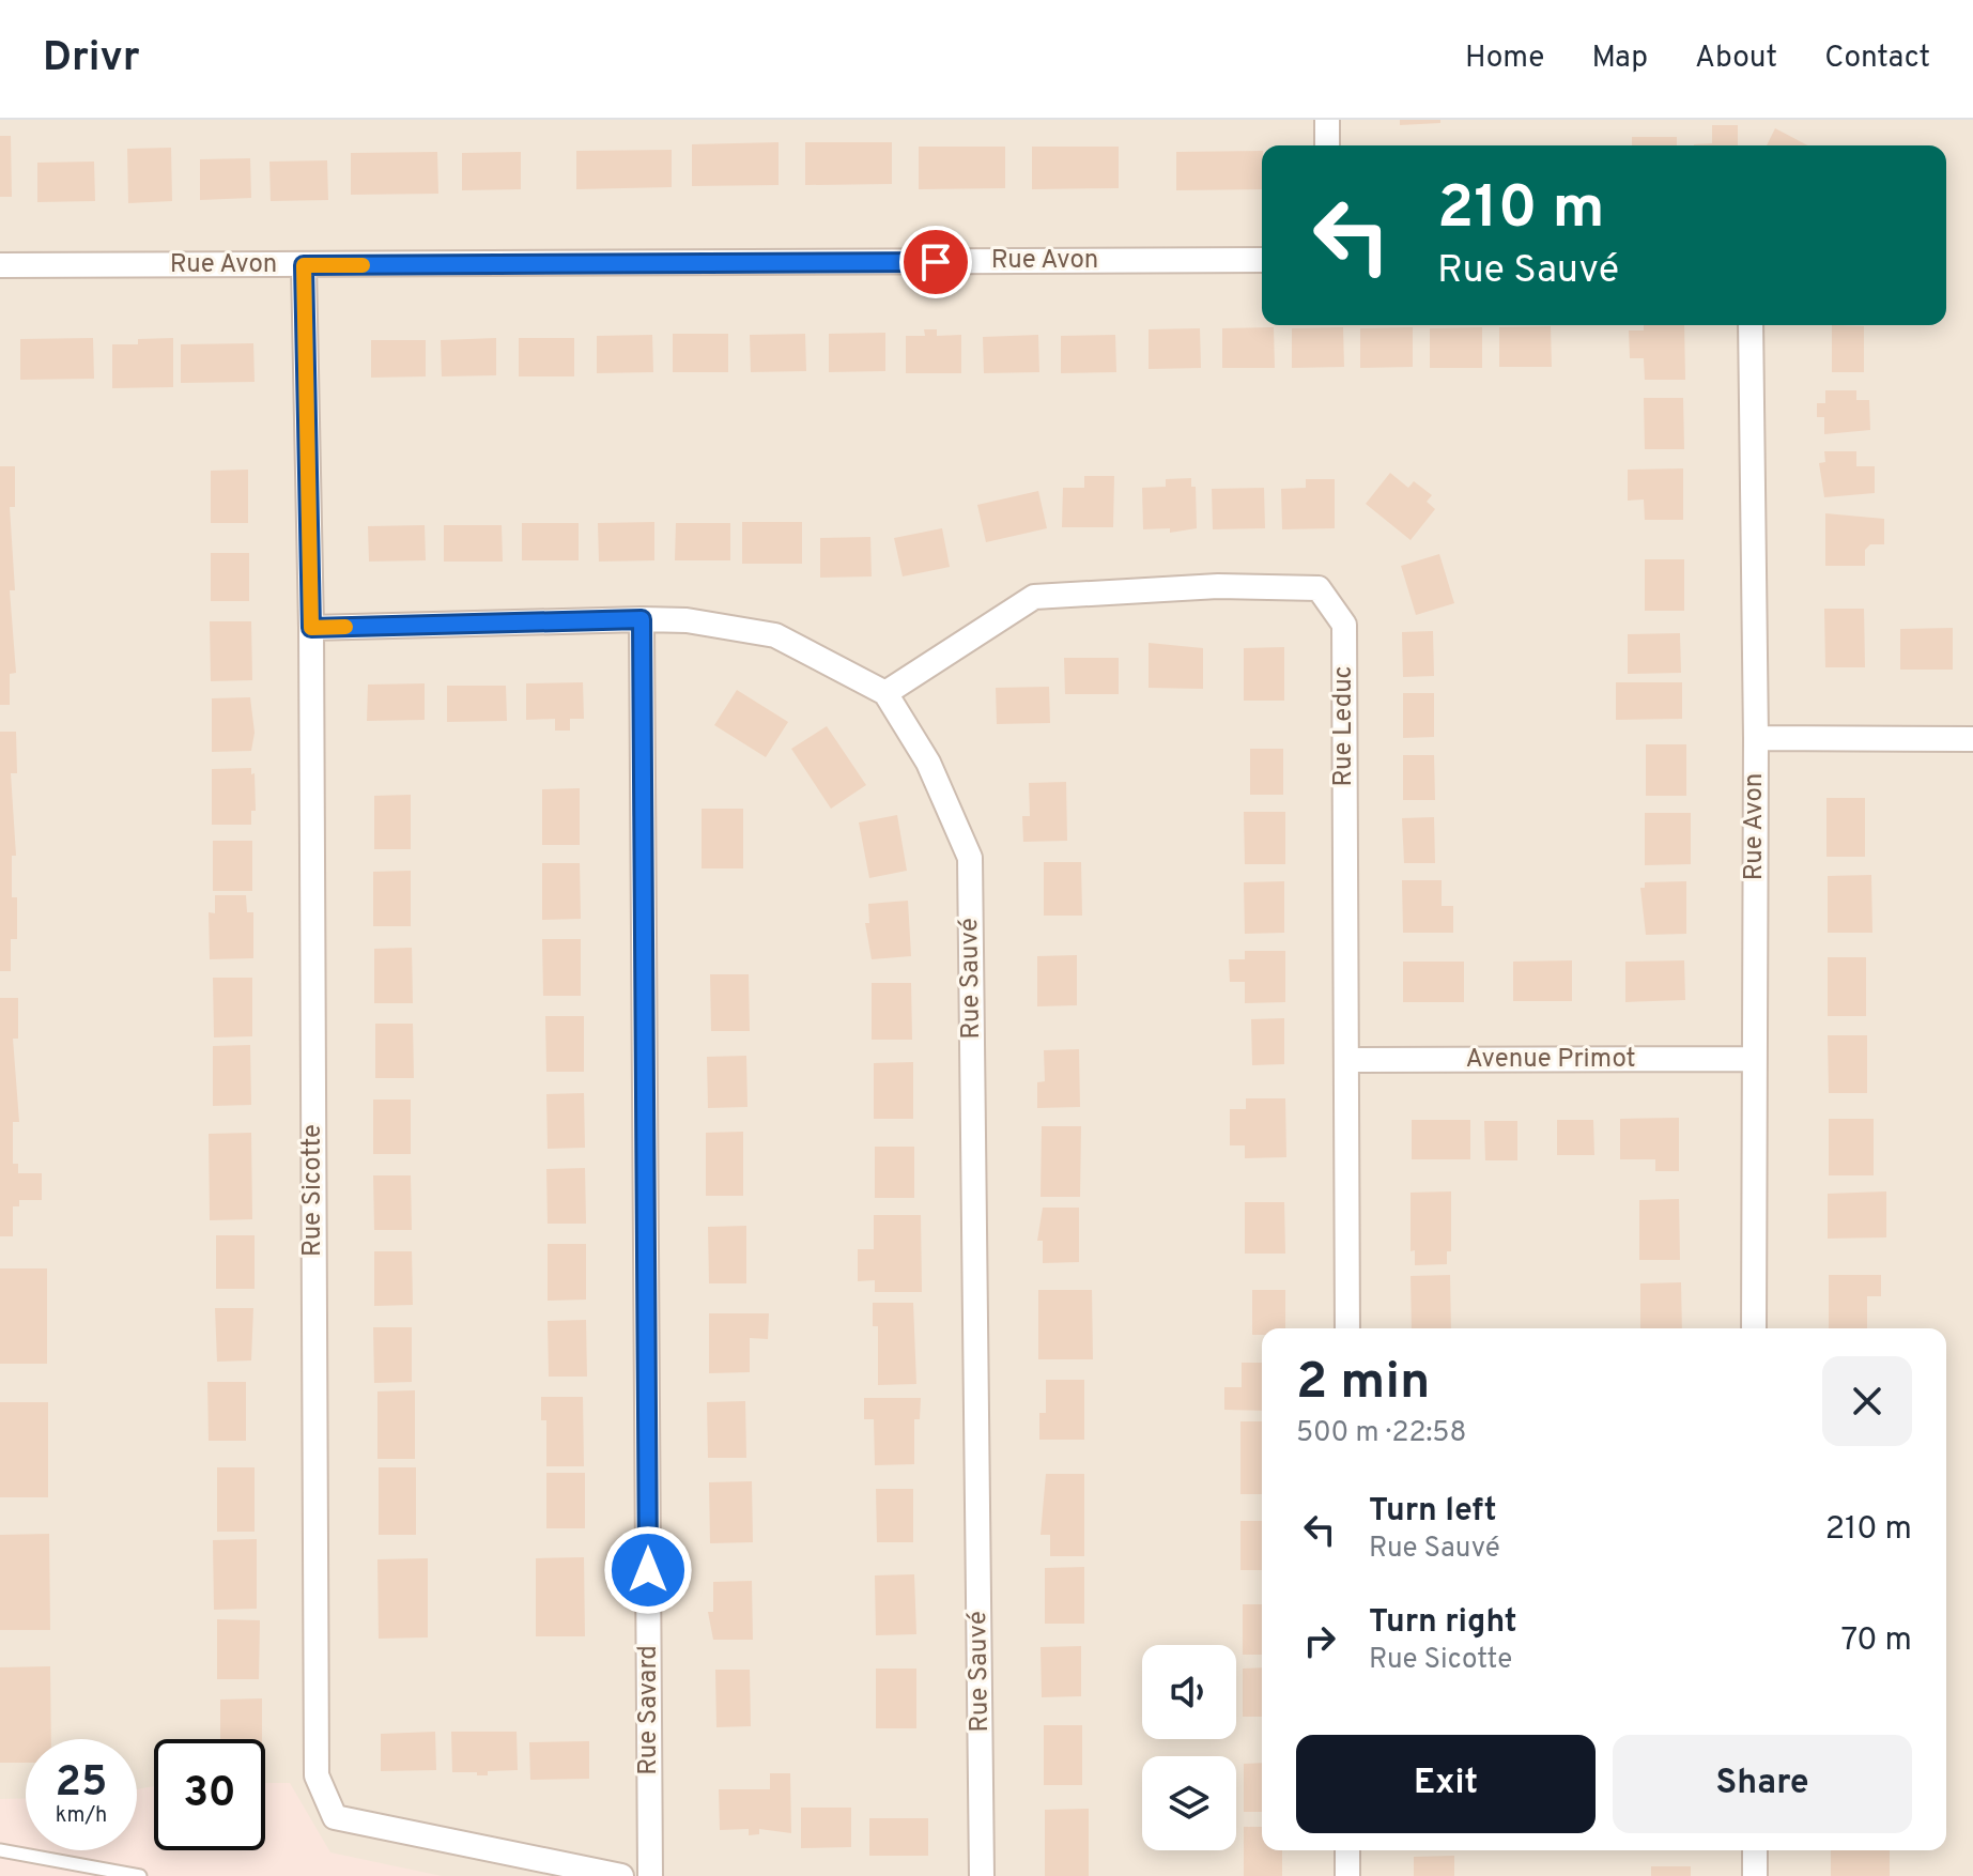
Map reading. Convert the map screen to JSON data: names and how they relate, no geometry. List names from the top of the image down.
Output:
{
  "streets": {
    "street": [
      "Rue Avon",
      "Rue Leduc",
      "Rue Sauvé",
      "Avenue Primot",
      "Rue Sicotte",
      "Rue Savard"
    ]
  },
  "crossings": [
    ["Rue Avon", "Avenue Primot"],
    ["Rue Avon", "Rue Sicotte"],
    ["Rue Leduc", "Rue Sauvé"],
    ["Rue Leduc", "Avenue Primot"]
  ],
  "page": {
    "header": "Drivr",
    "nav": [
      "Home",
      "Map",
      "About",
      "Contact"
    ],
    "turn": ["210 m", "Rue Sauvé"],
    "heading": ["2 min", "500 m · 22:58"],
    "list": [
      {
        "name": "Turn left",
        "note": "Rue Sauvé",
        "value": "210 m"
      },
      {
        "name": "Turn right",
        "note": "Rue Sicotte",
        "value": "70 m"
      }
    ],
    "buttons": ["Exit", "Share"],
    "speed": "25 km/h",
    "limit": "30"
  }
}
